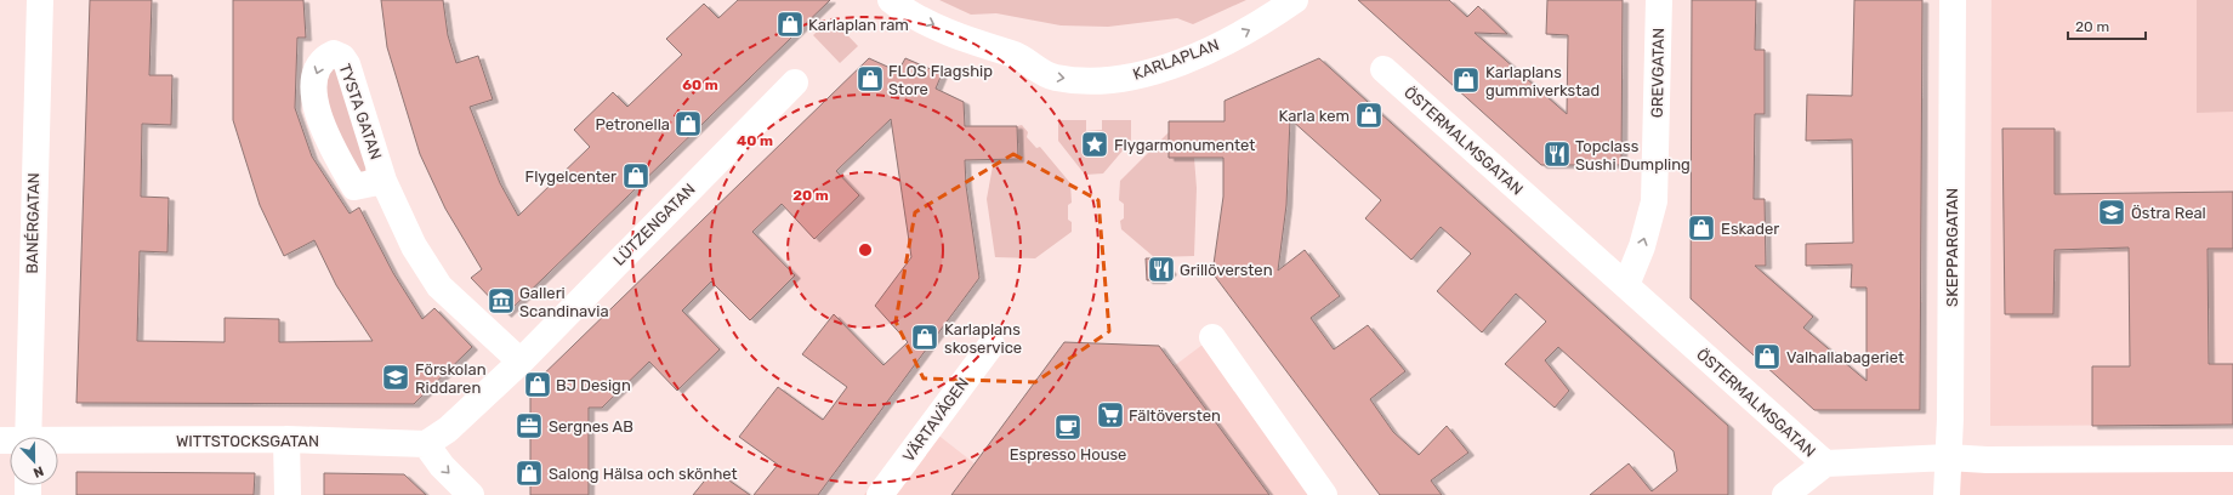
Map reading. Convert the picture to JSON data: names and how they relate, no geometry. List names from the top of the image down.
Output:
{
  "streets": {
    "street": [
      "KARLAPLAN",
      "GREVGATAN",
      "TYSTA GATAN",
      "ÖSTERMALMSGATAN",
      "BANÉRGATAN",
      "LÜTZENGATAN",
      "SKEPPARGATAN",
      "VÄRTAVÄGEN",
      "WITTSTOCKSGATAN"
    ]
  },
  "crossings": [
    ["GREVGATAN", "ÖSTERMALMSGATAN"],
    ["TYSTA GATAN", "LÜTZENGATAN"],
    ["ÖSTERMALMSGATAN", "SKEPPARGATAN"],
    ["LÜTZENGATAN", "WITTSTOCKSGATAN"]
  ],
  "one_way": ["KARLAPLAN", "GREVGATAN"],
  "places": {
    "shop": [
      "Karlaplan ram",
      "FLOS Flagship Store",
      "Karlaplans gummiverkstad",
      "Karla kem",
      "Petronella",
      "Flygelcenter",
      "Eskader",
      "Karlaplans skoservice",
      "Valhallabageriet",
      "BJ Design",
      "Salong Hälsa och skönhet"
    ],
    "place": ["Flygarmonumentet"],
    "restaurant": ["Topclass Sushi Dumpling", "Grillöversten"],
    "school or university": ["Östra Real", "Förskolan Riddaren"],
    "museum": ["Galleri Scandinavia"],
    "supermarket": ["Fältöversten"],
    "office": ["Sergnes AB"],
    "cafe": ["Espresso House"]
  },
  "scale_bar": "20 m",
  "north": "bottom",
  "rings": ["60 m", "40 m", "20 m"]
}
